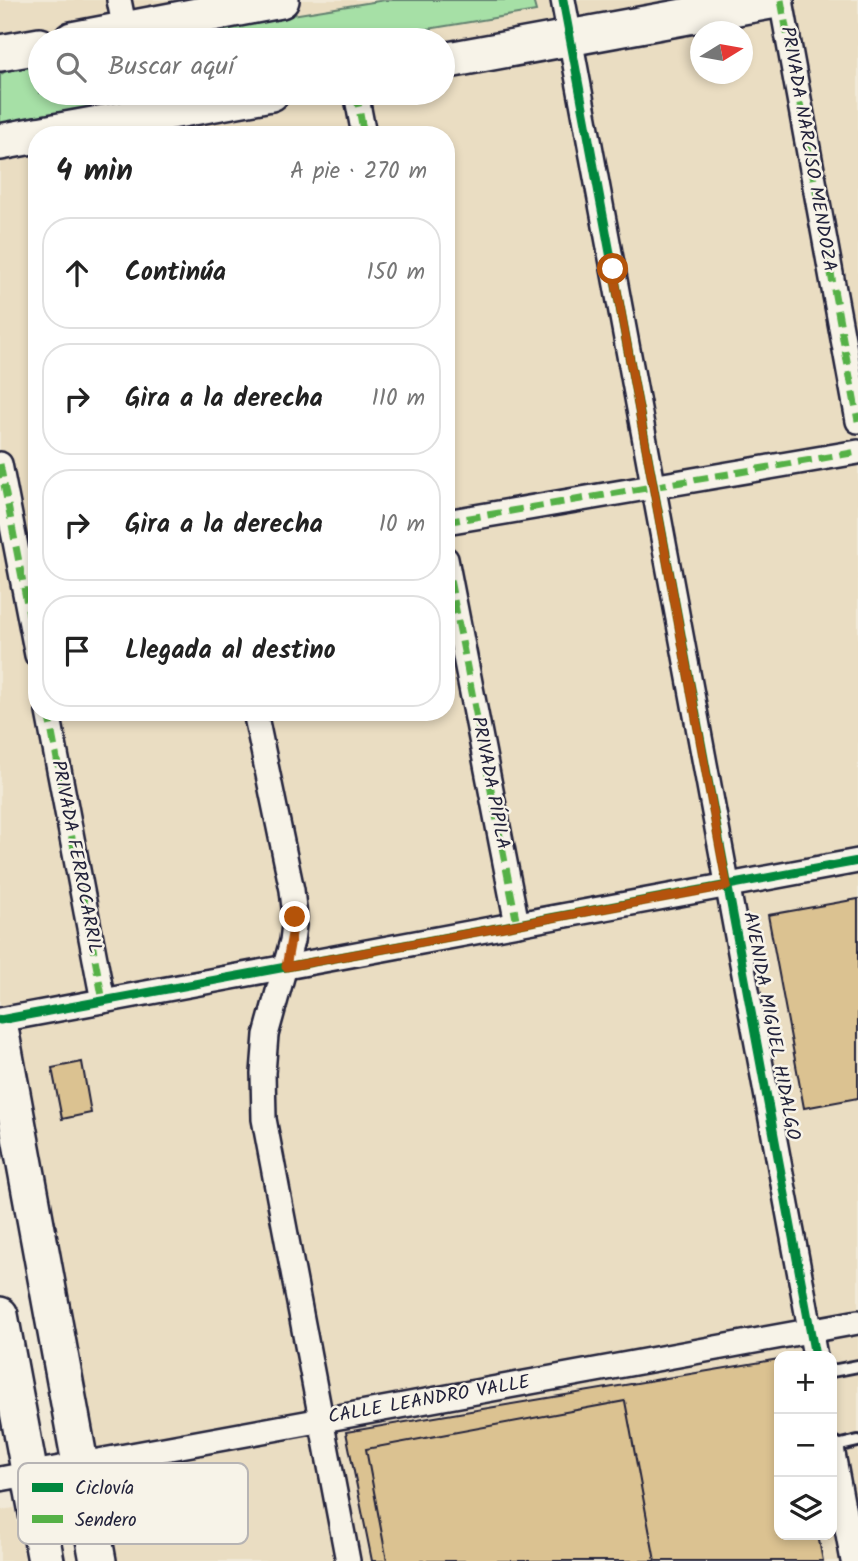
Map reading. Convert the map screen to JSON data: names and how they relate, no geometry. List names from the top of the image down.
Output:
{
  "streets": {
    "street": [
      "PRIVADA NARCISO MENDOZA",
      "PRIVADA PÍPILA",
      "PRIVADA FERROCARRIL",
      "AVENIDA MIGUEL HIDALGO",
      "CALLE LEANDRO VALLE"
    ]
  },
  "crossings": [
    ["AVENIDA MIGUEL HIDALGO", "CALLE LEANDRO VALLE"]
  ],
  "legend": ["Ciclovía", "Sendero"],
  "north": "right",
  "page": {
    "search": "Buscar aquí",
    "heading": ["4 min", "A pie · 270 m"],
    "list": [
      ["Continúa", "150 m"],
      ["Gira a la derecha", "110 m"],
      ["Gira a la derecha", "10 m"],
      "Llegada al destino"
    ],
    "map_buttons": ["+", "−"]
  }
}
